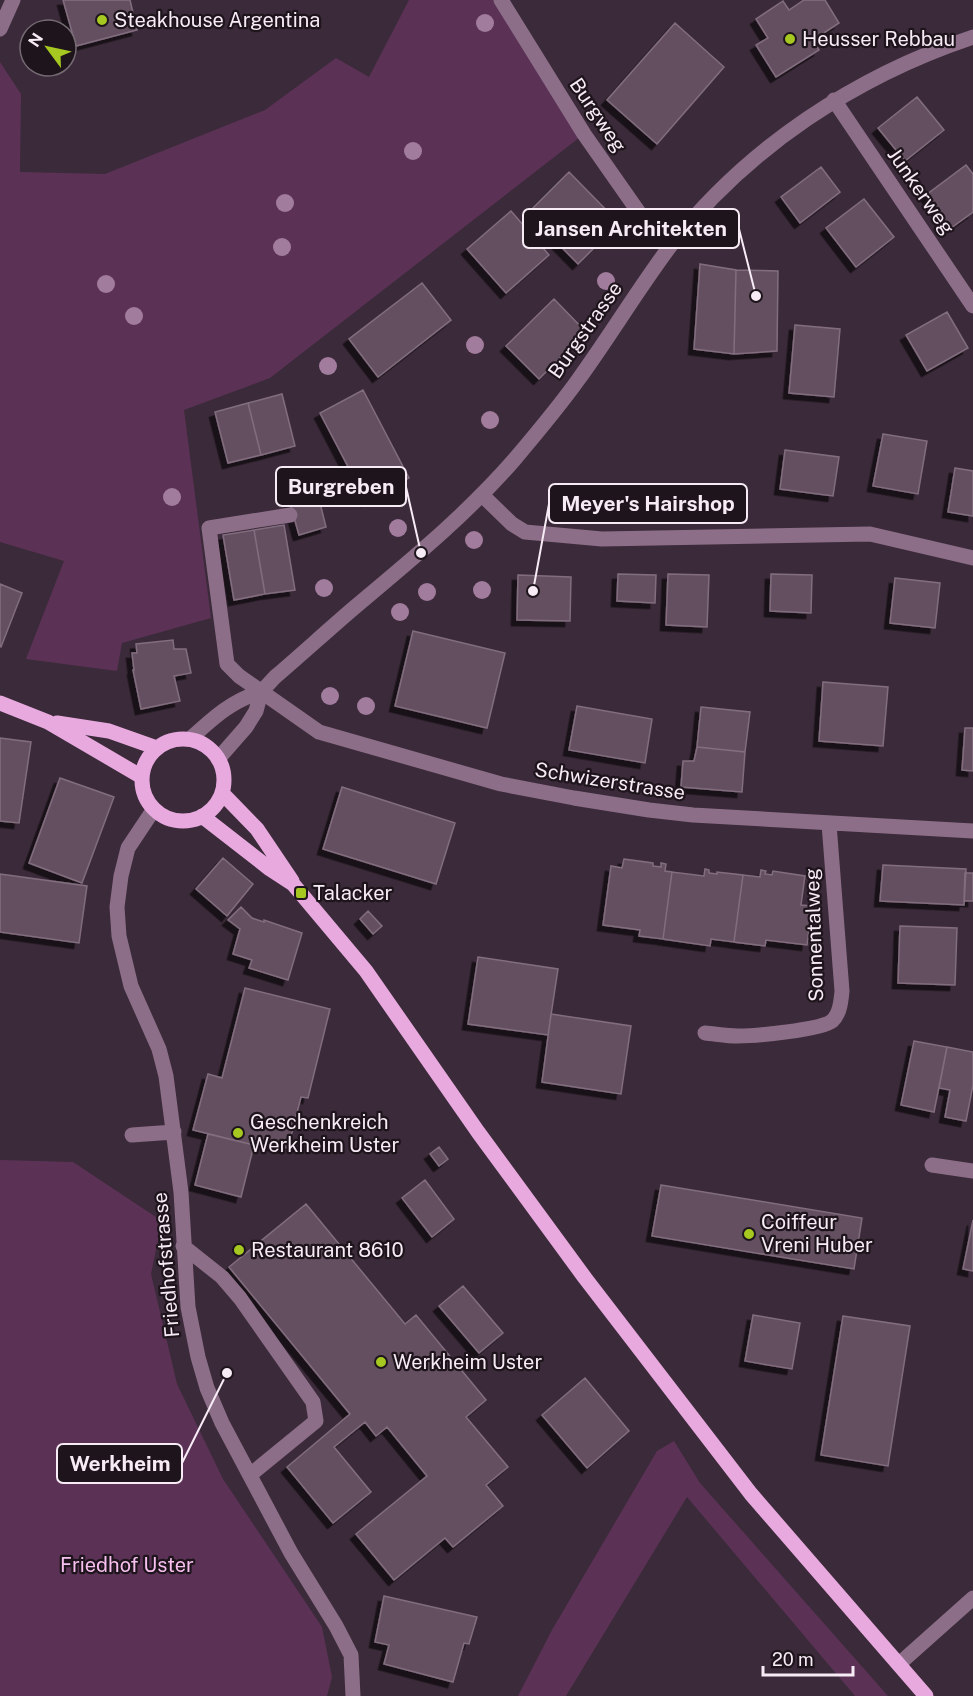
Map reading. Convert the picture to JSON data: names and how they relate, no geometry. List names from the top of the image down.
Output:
{
  "streets": {
    "street": [
      "Burgweg",
      "Junkerweg",
      "Burgstrasse",
      "Schwizerstrasse",
      "Sonnentalweg",
      "Friedhofstrasse"
    ]
  },
  "crossings": [
    ["Burgweg", "Burgstrasse"],
    ["Junkerweg", "Burgstrasse"],
    ["Burgstrasse", "Schwizerstrasse"],
    ["Burgstrasse", "Friedhofstrasse"],
    ["Schwizerstrasse", "Sonnentalweg"]
  ],
  "parks": ["Friedhof Uster"],
  "places": {
    "other": [
      "Steakhouse Argentina",
      "Heusser Rebbau",
      "Jansen Architekten",
      "Burgreben",
      "Meyer's Hairshop",
      "Geschenkreich Werkheim Uster",
      "Coiffeur Vreni Huber",
      "Restaurant 8610",
      "Werkheim Uster",
      "Werkheim"
    ],
    "transit": ["Talacker"]
  },
  "scale_bar": "20 m",
  "north": "top left"
}
